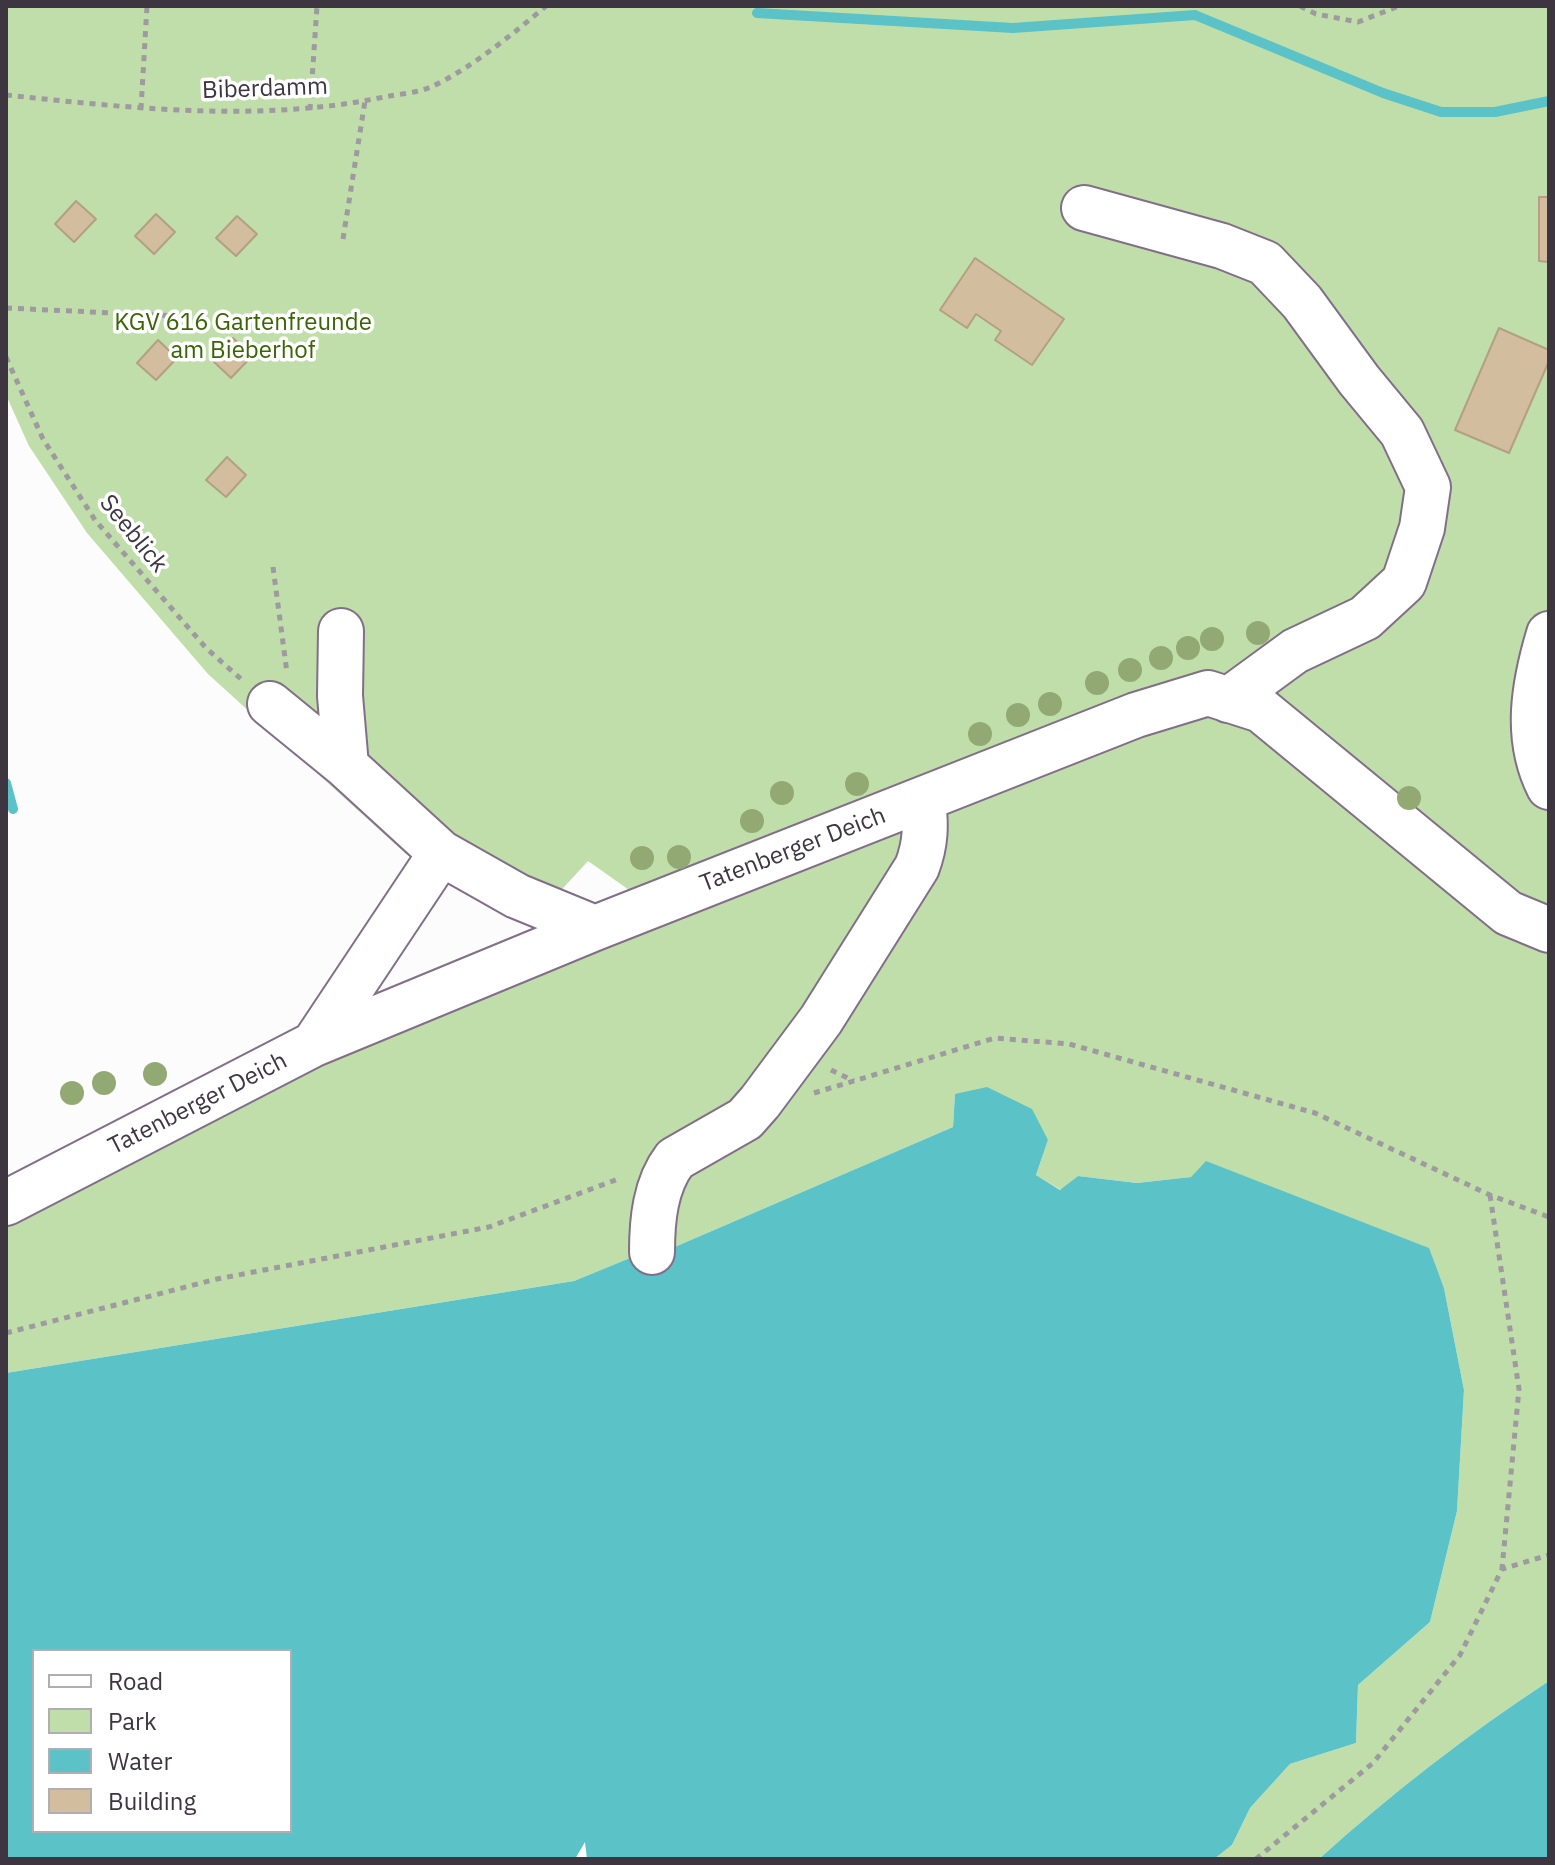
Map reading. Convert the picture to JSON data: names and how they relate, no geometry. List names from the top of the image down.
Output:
{
  "streets": {
    "street": ["Tatenberger Deich"],
    "path": ["Biberdamm", "Seeblick"]
  },
  "parks": ["KGV 616 Gartenfreunde am Bieberhof"],
  "legend": [
    "Road",
    "Park",
    "Water",
    "Building"
  ]
}
